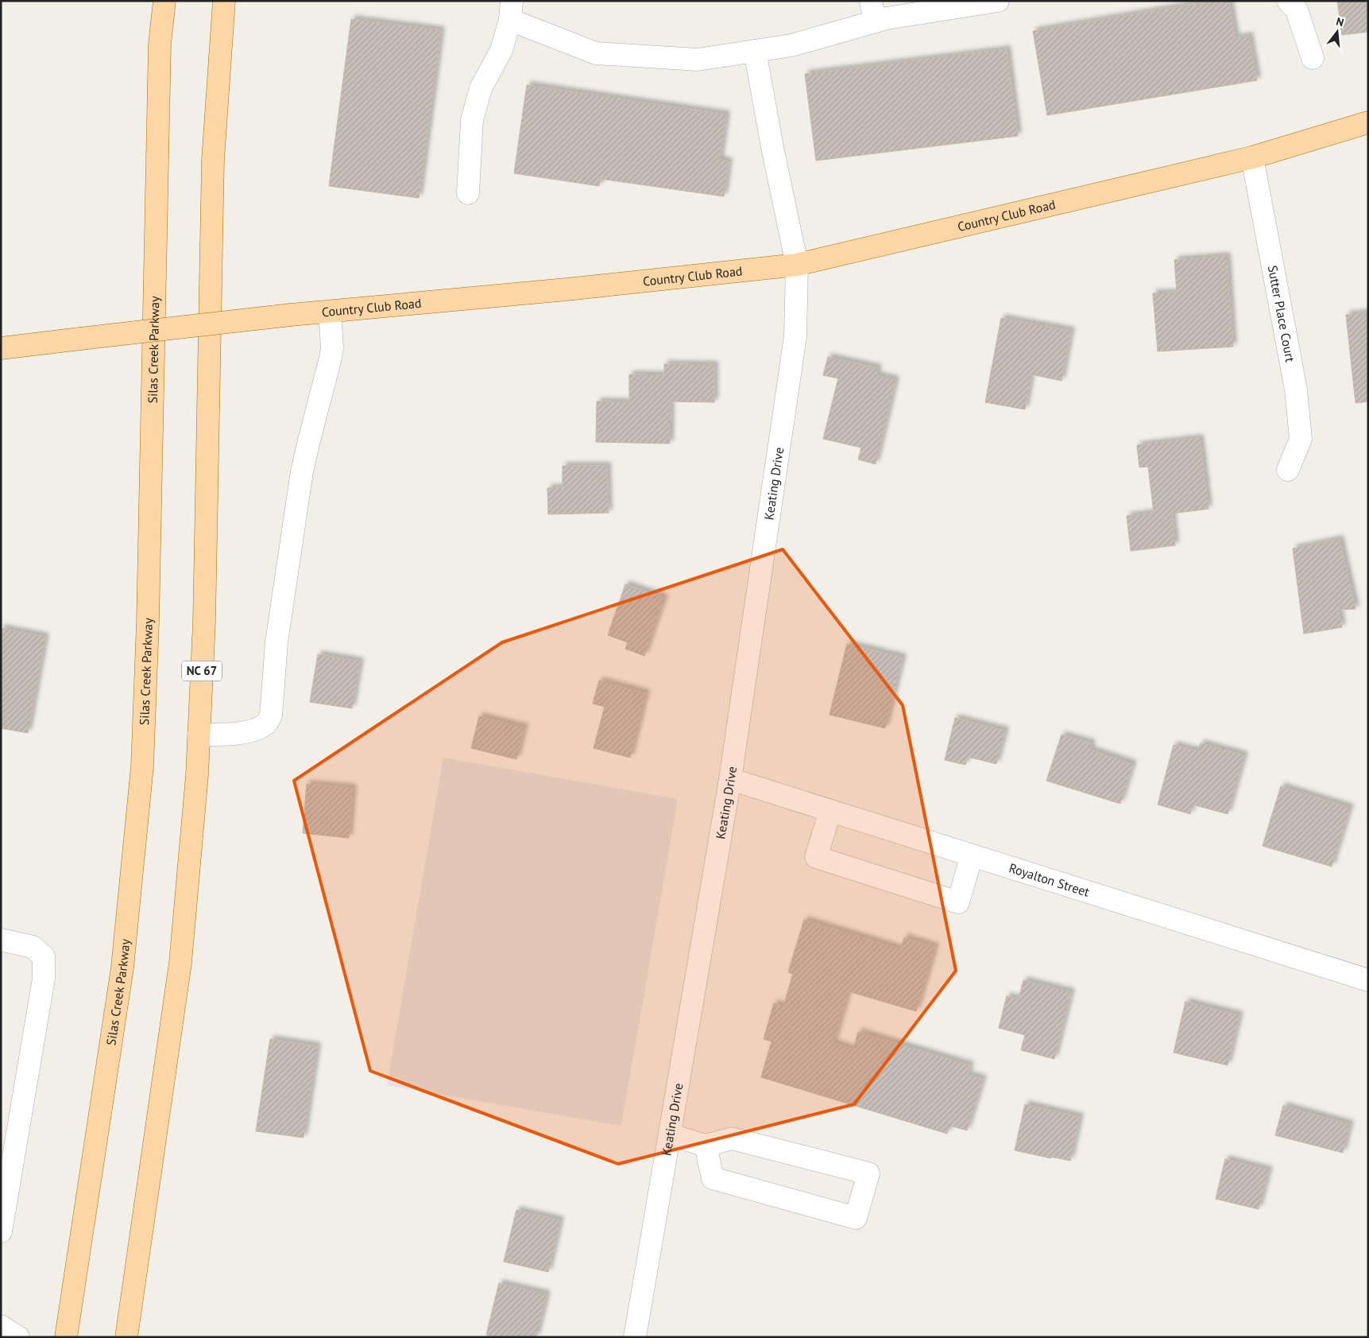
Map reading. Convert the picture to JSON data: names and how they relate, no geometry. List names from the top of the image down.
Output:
{
  "streets": {
    "main road": ["Country Club Road", "Silas Creek Parkway", "NC 67"],
    "street": ["Sutter Place Court", "Keating Drive", "Royalton Street"]
  },
  "crossings": [
    ["Country Club Road", "Sutter Place Court"],
    ["Country Club Road", "Keating Drive"],
    ["Keating Drive", "Royalton Street"]
  ],
  "north": "top"
}
